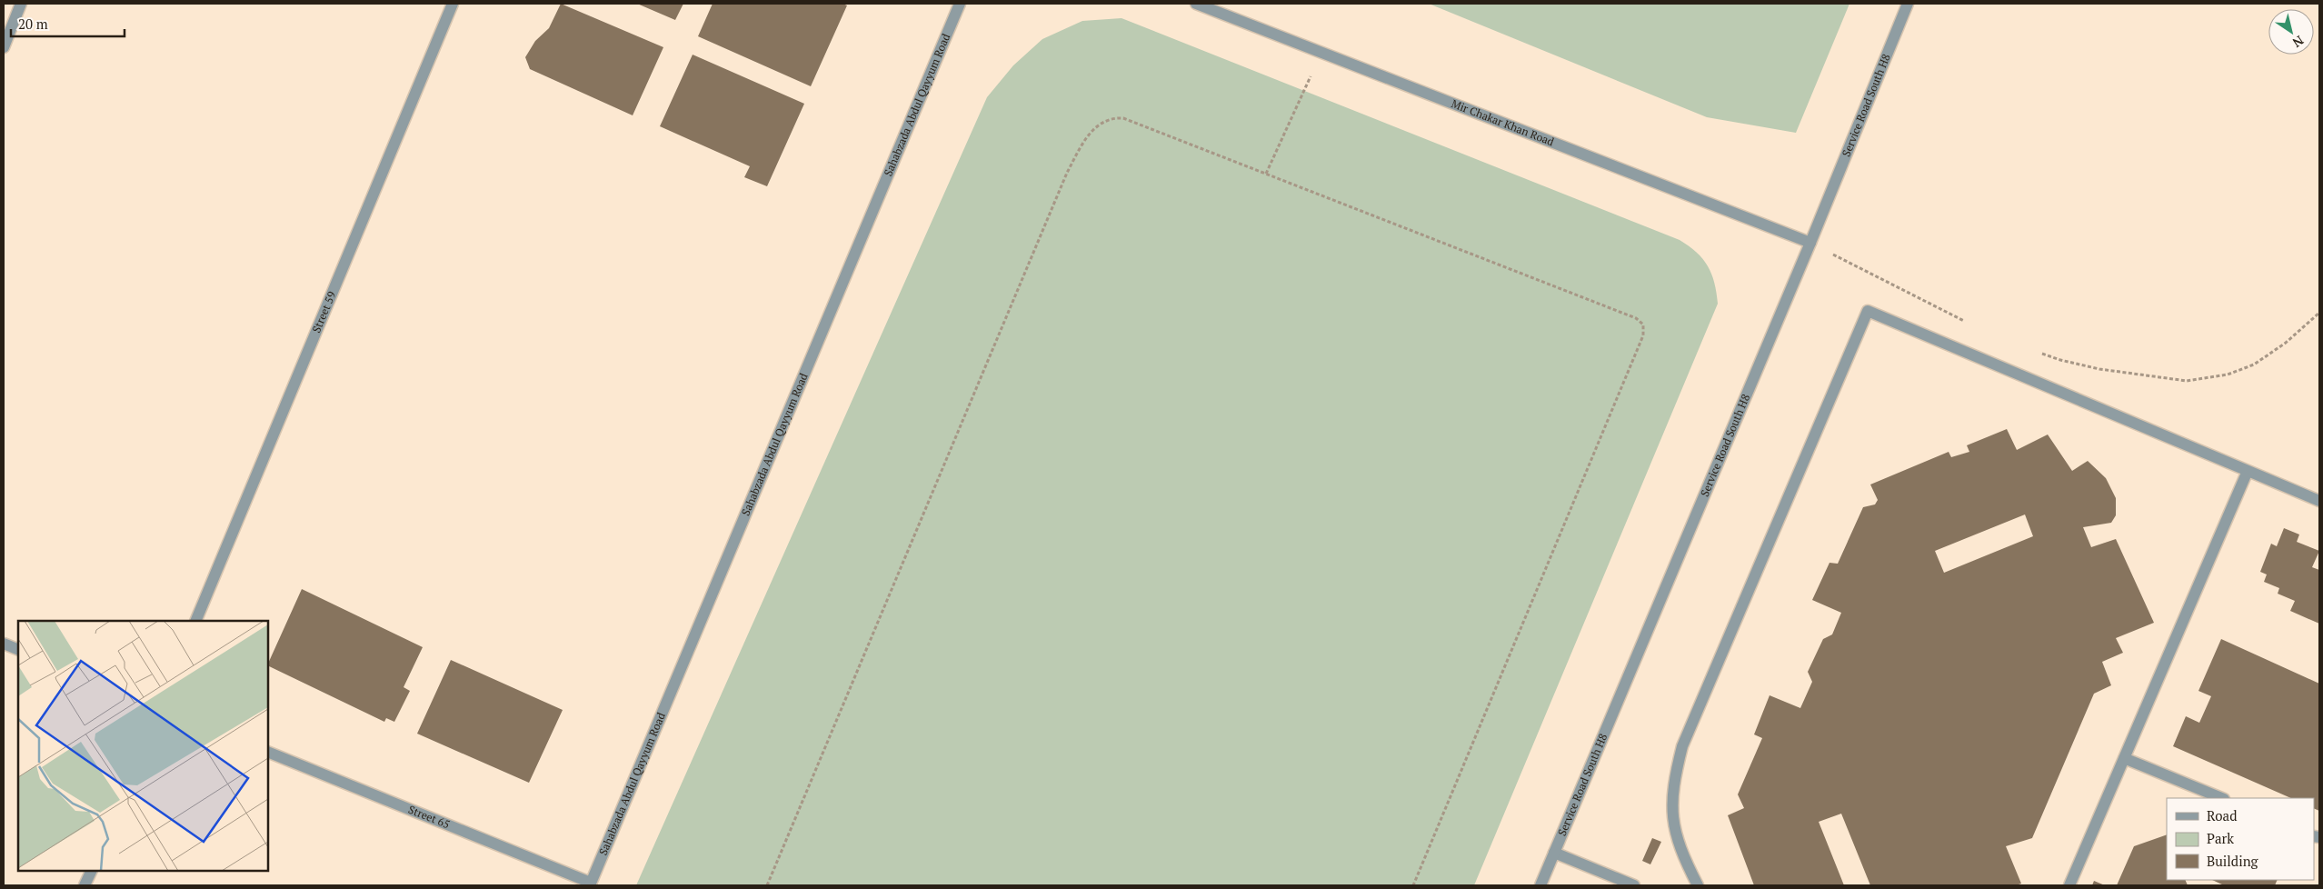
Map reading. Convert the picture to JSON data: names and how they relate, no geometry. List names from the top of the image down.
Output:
{
  "streets": {
    "street": [
      "Sahabzada Abdul Qayyum Road",
      "Service Road South H8",
      "Mir Chakar Khan Road",
      "Street 59",
      "Street 65"
    ]
  },
  "crossings": [
    ["Sahabzada Abdul Qayyum Road", "Street 65"],
    ["Service Road South H8", "Mir Chakar Khan Road"]
  ],
  "legend": ["Road", "Park", "Building"],
  "scale_bar": "20 m",
  "north": "bottom right"
}
